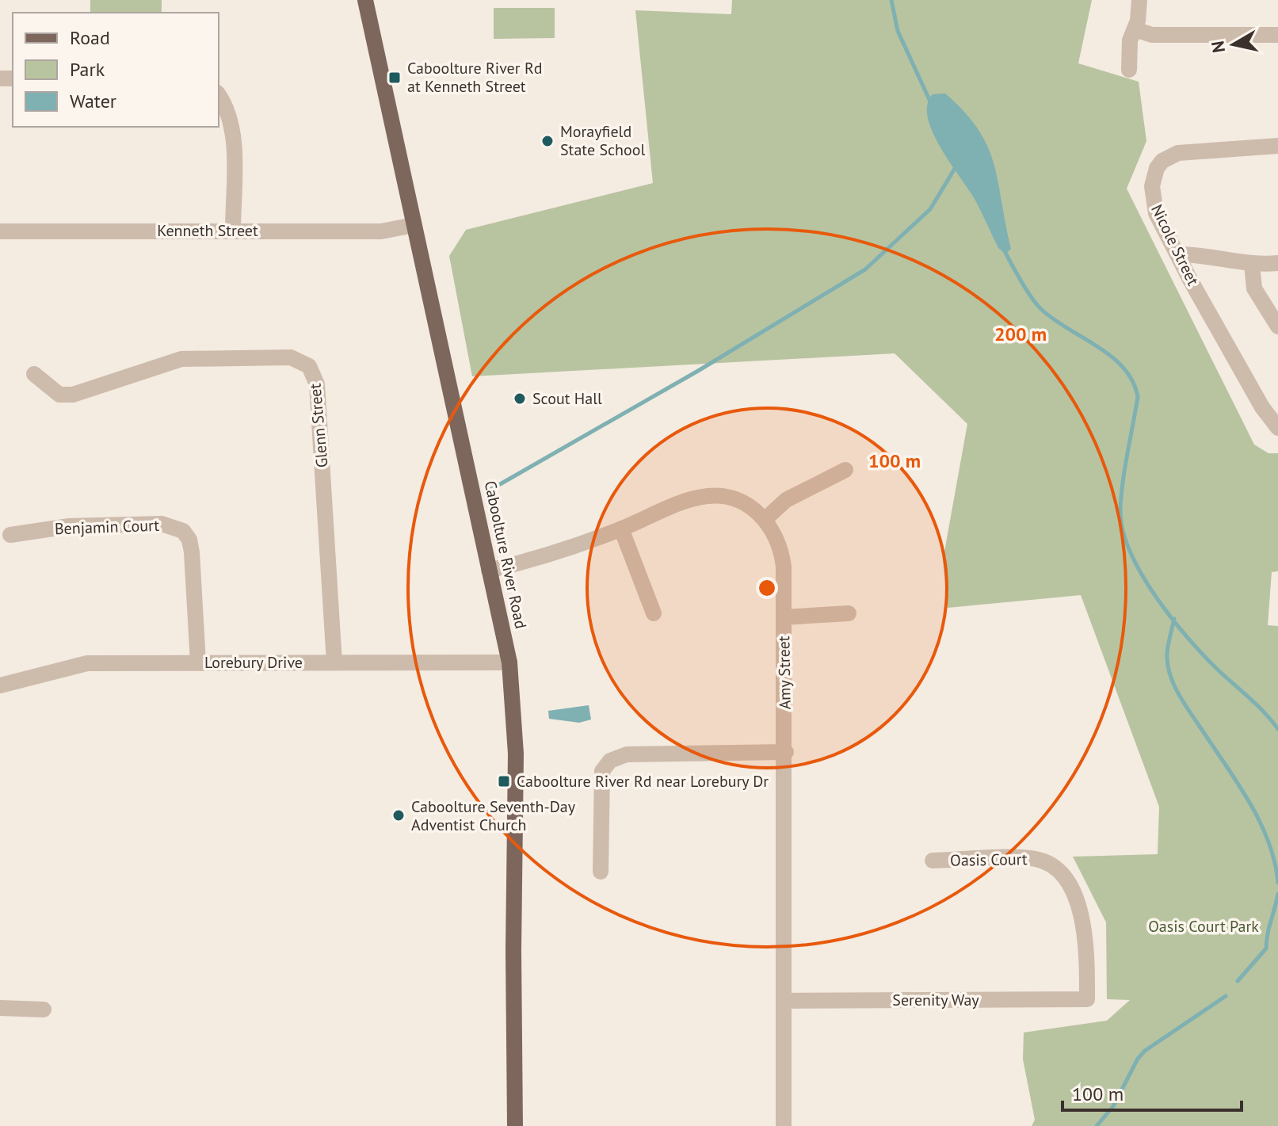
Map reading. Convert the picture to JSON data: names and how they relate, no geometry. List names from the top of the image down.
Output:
{
  "streets": {
    "main road": ["Caboolture River Road"],
    "street": [
      "Kenneth Street",
      "Nicole Street",
      "Glenn Street",
      "Benjamin Court",
      "Lorebury Drive",
      "Amy Street",
      "Oasis Court",
      "Serenity Way"
    ]
  },
  "crossings": [
    ["Kenneth Street", "Caboolture River Road"],
    ["Glenn Street", "Lorebury Drive"],
    ["Benjamin Court", "Lorebury Drive"],
    ["Caboolture River Road", "Lorebury Drive"],
    ["Amy Street", "Serenity Way"],
    ["Oasis Court", "Serenity Way"]
  ],
  "parks": ["Oasis Court Park"],
  "places": {
    "transit": ["Caboolture River Rd at Kenneth Street", "Caboolture River Rd near Lorebury Dr"],
    "other": ["Morayfield State School", "Scout Hall", "Caboolture Seventh-Day Adventist Church"]
  },
  "legend": ["Road", "Park", "Water"],
  "scale_bar": "100 m",
  "north": "left",
  "rings": ["200 m", "100 m"]
}
